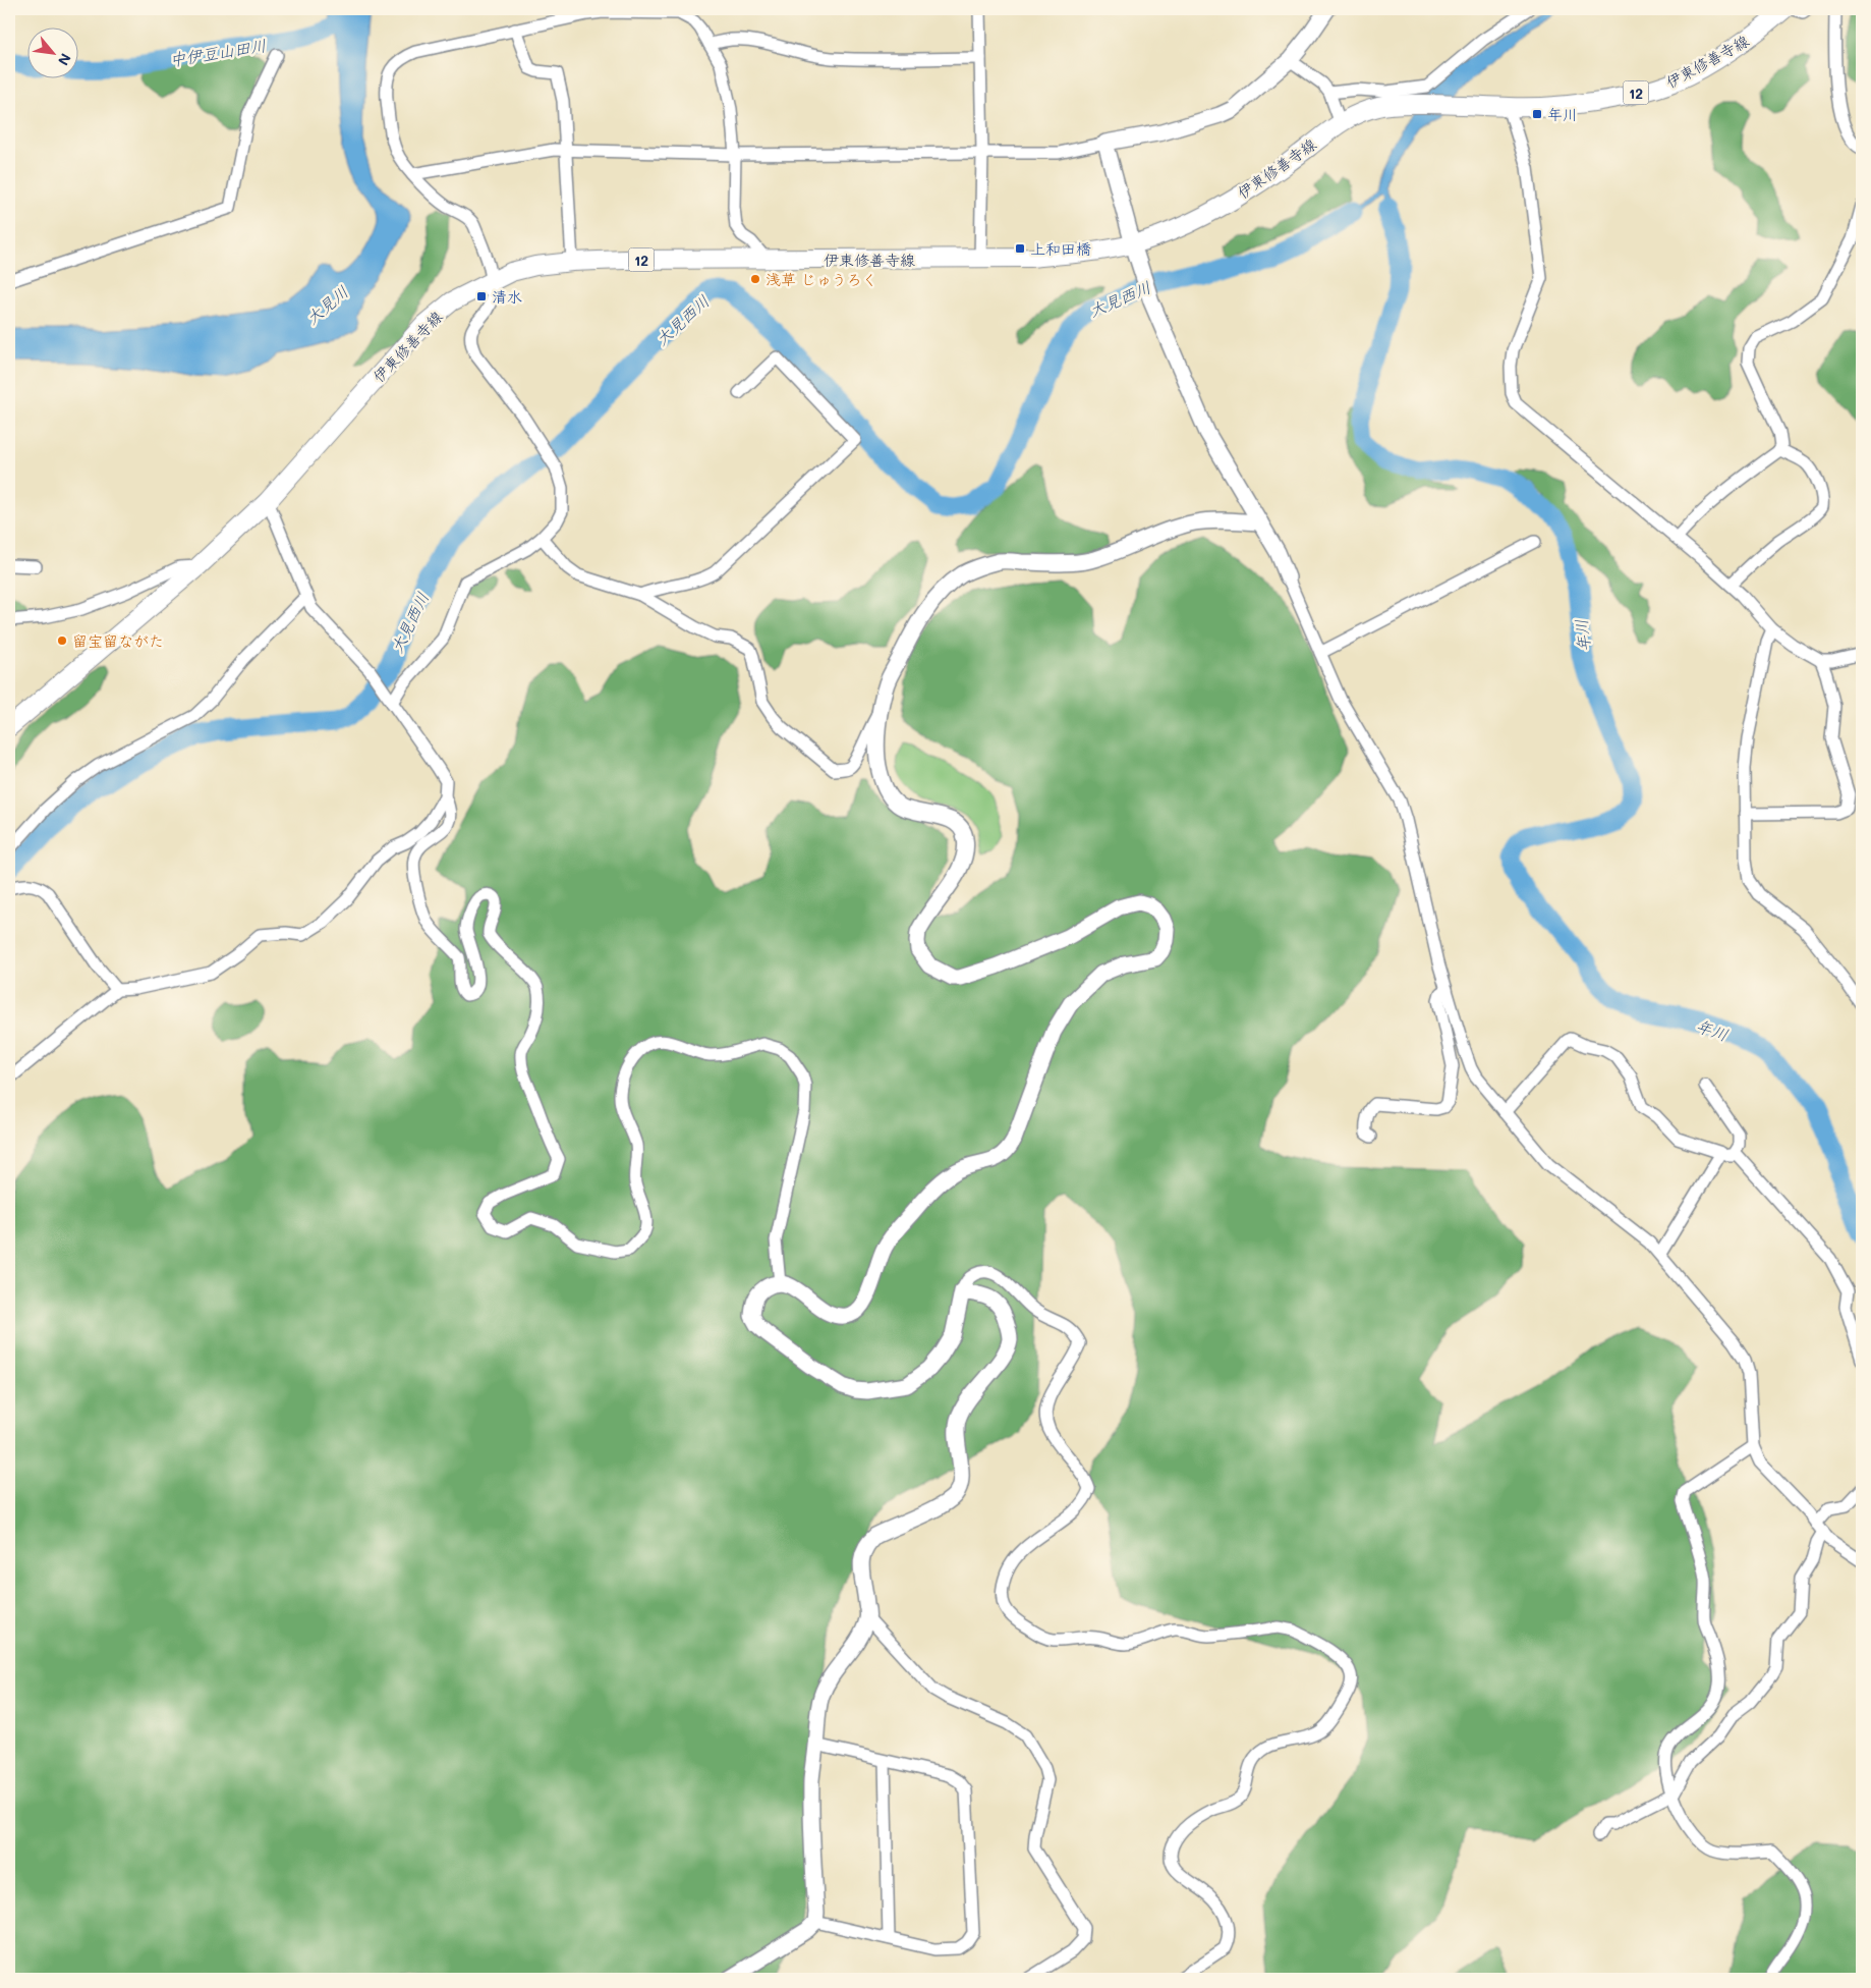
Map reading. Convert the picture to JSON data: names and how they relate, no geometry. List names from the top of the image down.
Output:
{
  "streets": {
    "main road": ["伊東修善寺線", "12"]
  },
  "water": [
    "中伊豆山田川",
    "大見西川",
    "大見川",
    "年川"
  ],
  "places": {
    "transit": ["年川", "上和田橋", "清水"],
    "other": ["浅草 じゅうろく", "留宝留ながた"]
  },
  "north": "bottom right"
}
